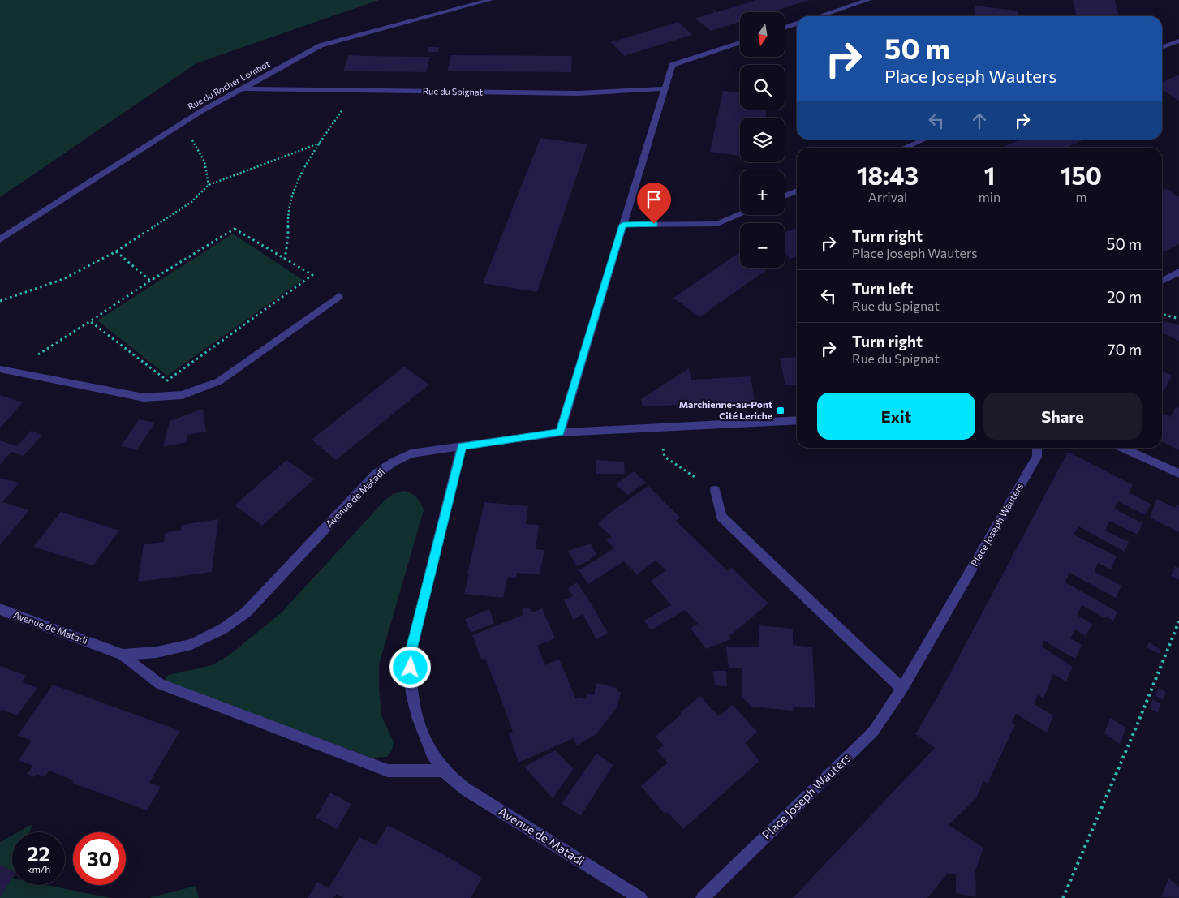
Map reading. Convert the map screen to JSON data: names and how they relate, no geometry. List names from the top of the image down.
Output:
{
  "streets": {
    "street": [
      "Rue du Rocher Lombot",
      "Rue du Spignat",
      "Avenue de Matadi",
      "Place Joseph Wauters"
    ]
  },
  "crossings": [
    ["Rue du Rocher Lombot", "Rue du Spignat"]
  ],
  "places": {
    "transit": ["Marchienne-au-Pont Cité Leriche"]
  },
  "north": "bottom",
  "page": {
    "map_buttons": ["+", "−"],
    "turn": ["50 m", "Place Joseph Wauters"],
    "eta": [
      "18:43",
      "Arrival",
      "1",
      "min",
      "150",
      "m"
    ],
    "list": [
      {
        "name": "Turn right",
        "note": "Place Joseph Wauters",
        "value": "50 m"
      },
      {
        "name": "Turn left",
        "note": "Rue du Spignat",
        "value": "20 m"
      },
      {
        "name": "Turn right",
        "note": "Rue du Spignat",
        "value": "70 m"
      }
    ],
    "buttons": ["Exit", "Share"],
    "speed": "22 km/h",
    "limit": "30"
  }
}
